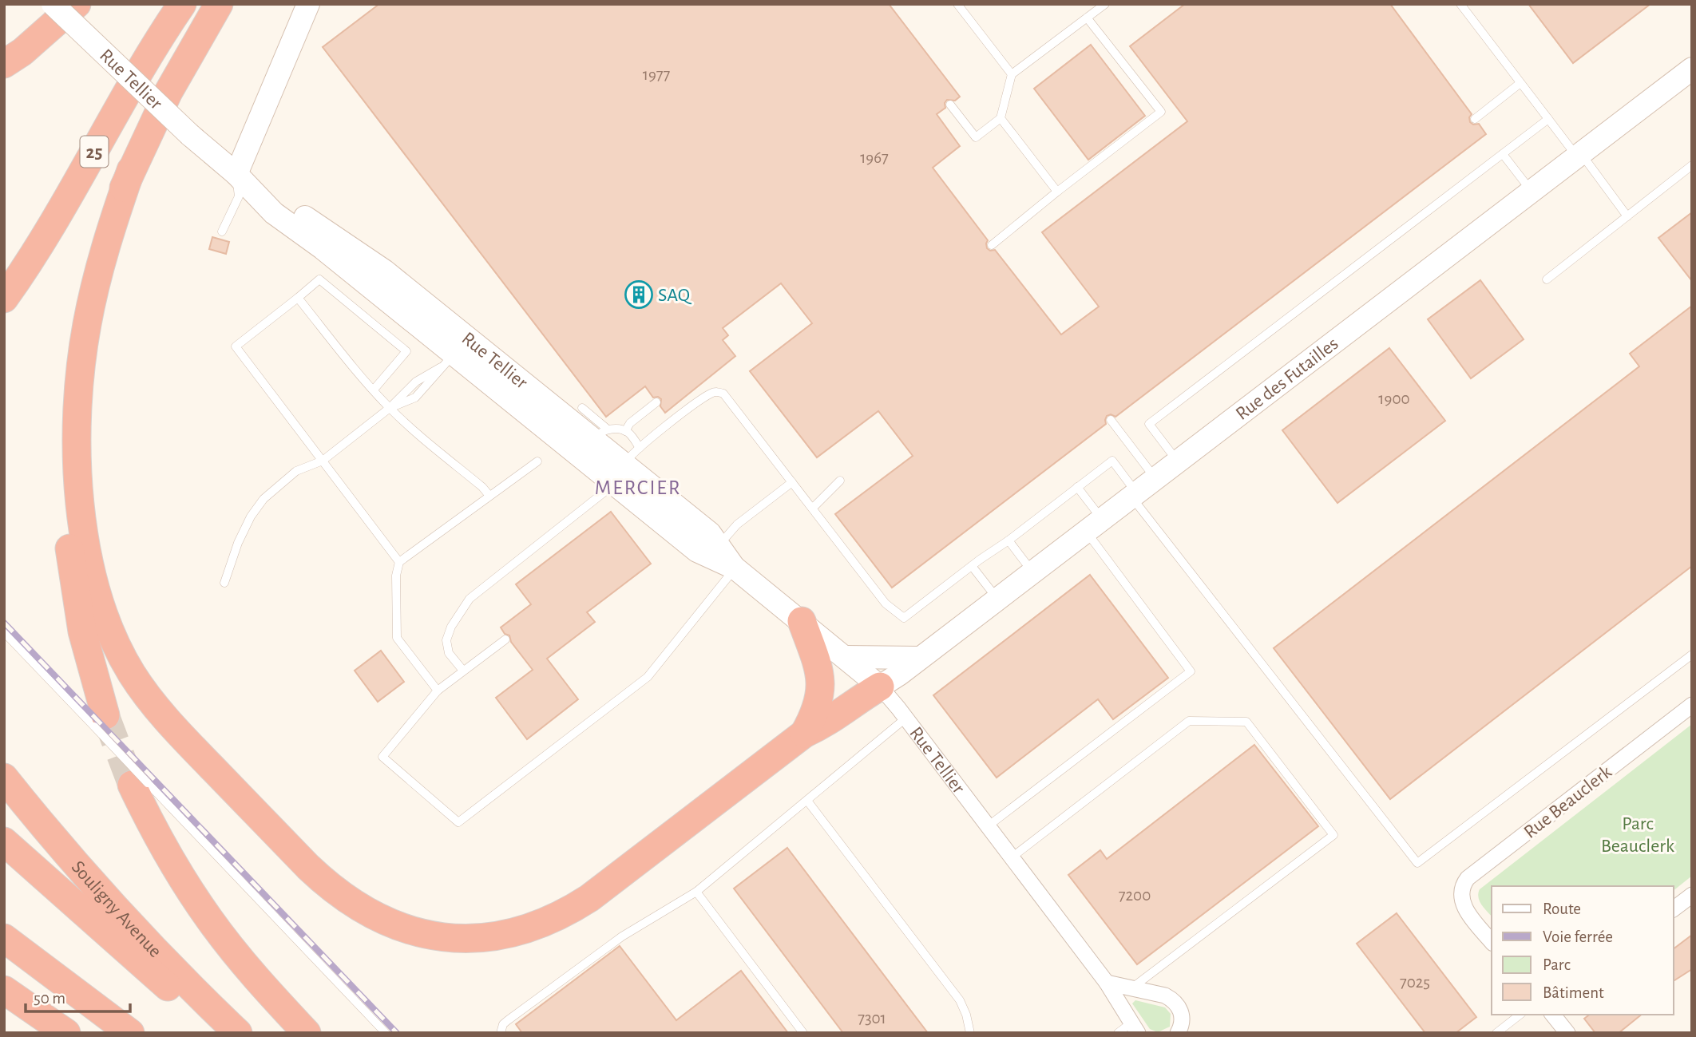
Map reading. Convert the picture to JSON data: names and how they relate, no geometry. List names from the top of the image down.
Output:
{
  "streets": {
    "highway": ["25", "Souligny Avenue"],
    "street": ["Rue Tellier", "Rue des Futailles", "Rue Beauclerk"]
  },
  "crossings": [
    ["Rue Tellier", "Rue des Futailles"]
  ],
  "districts": ["MERCIER"],
  "parks": ["Parc Beauclerk"],
  "places": {
    "building": ["SAQ"]
  },
  "house_numbers": [
    "1977",
    "1967",
    "1900",
    "7200",
    "7025",
    "7301"
  ],
  "legend": [
    "Route",
    "Voie ferrée",
    "Parc",
    "Bâtiment"
  ],
  "scale_bar": "50 m"
}
